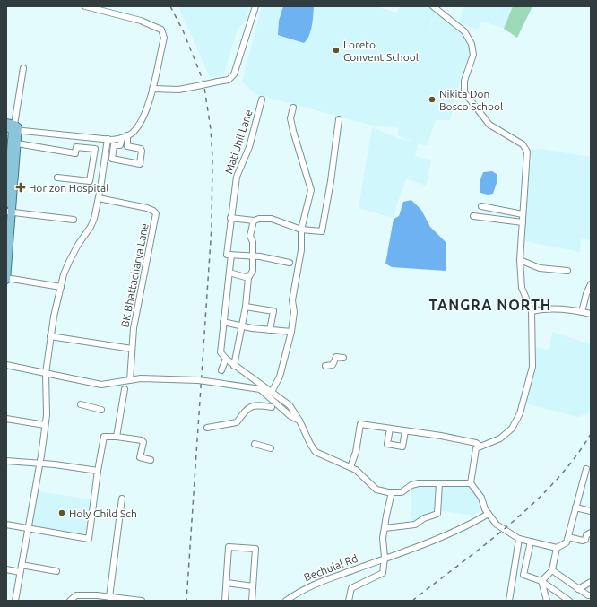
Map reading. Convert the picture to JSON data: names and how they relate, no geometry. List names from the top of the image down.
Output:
{
  "streets": {
    "street": ["Mati Jhil Lane", "BK Bhattacharya Lane", "Bechulal Rd"]
  },
  "districts": ["TANGRA NORTH"],
  "places": {
    "other": ["Loreto Convent School", "Nikita Don Bosco School", "Holy Child Sch"],
    "health": ["Horizon Hospital"]
  }
}
